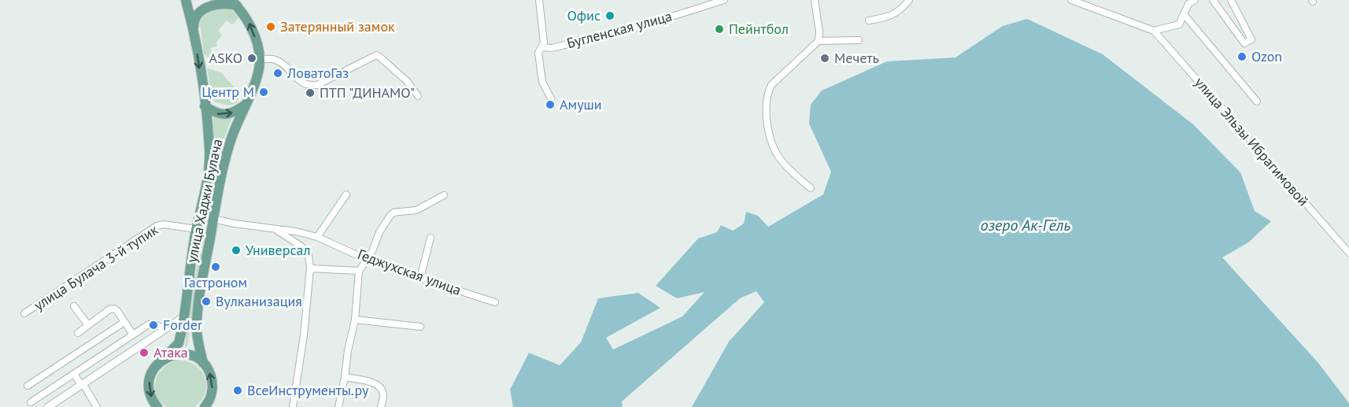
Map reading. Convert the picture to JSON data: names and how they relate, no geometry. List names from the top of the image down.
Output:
{
  "streets": {
    "main road": ["улица Хаджи Булача"],
    "street": [
      "Бугленская улица",
      "улица Эльзы Ибрагимовой",
      "улица Булача 3-й тупик",
      "Геджухская улица"
    ]
  },
  "crossings": [
    ["улица Хаджи Булача", "улица Булача 3-й тупик"],
    ["улица Хаджи Булача", "Геджухская улица"]
  ],
  "water": ["озеро Ак-Гёль"],
  "places": [
    "Офис",
    "Затерянный замок",
    "Пейнтбол",
    "Ozon",
    "ASKO",
    "Мечеть",
    "ЛоватоГаз",
    "Центр М",
    "ПТП \"ДИНАМО\"",
    "Амуши",
    "Универсал",
    "Гастроном",
    "Вулканизация",
    "Forder",
    "Атака",
    "ВсеИнструменты.ру"
  ]
}
